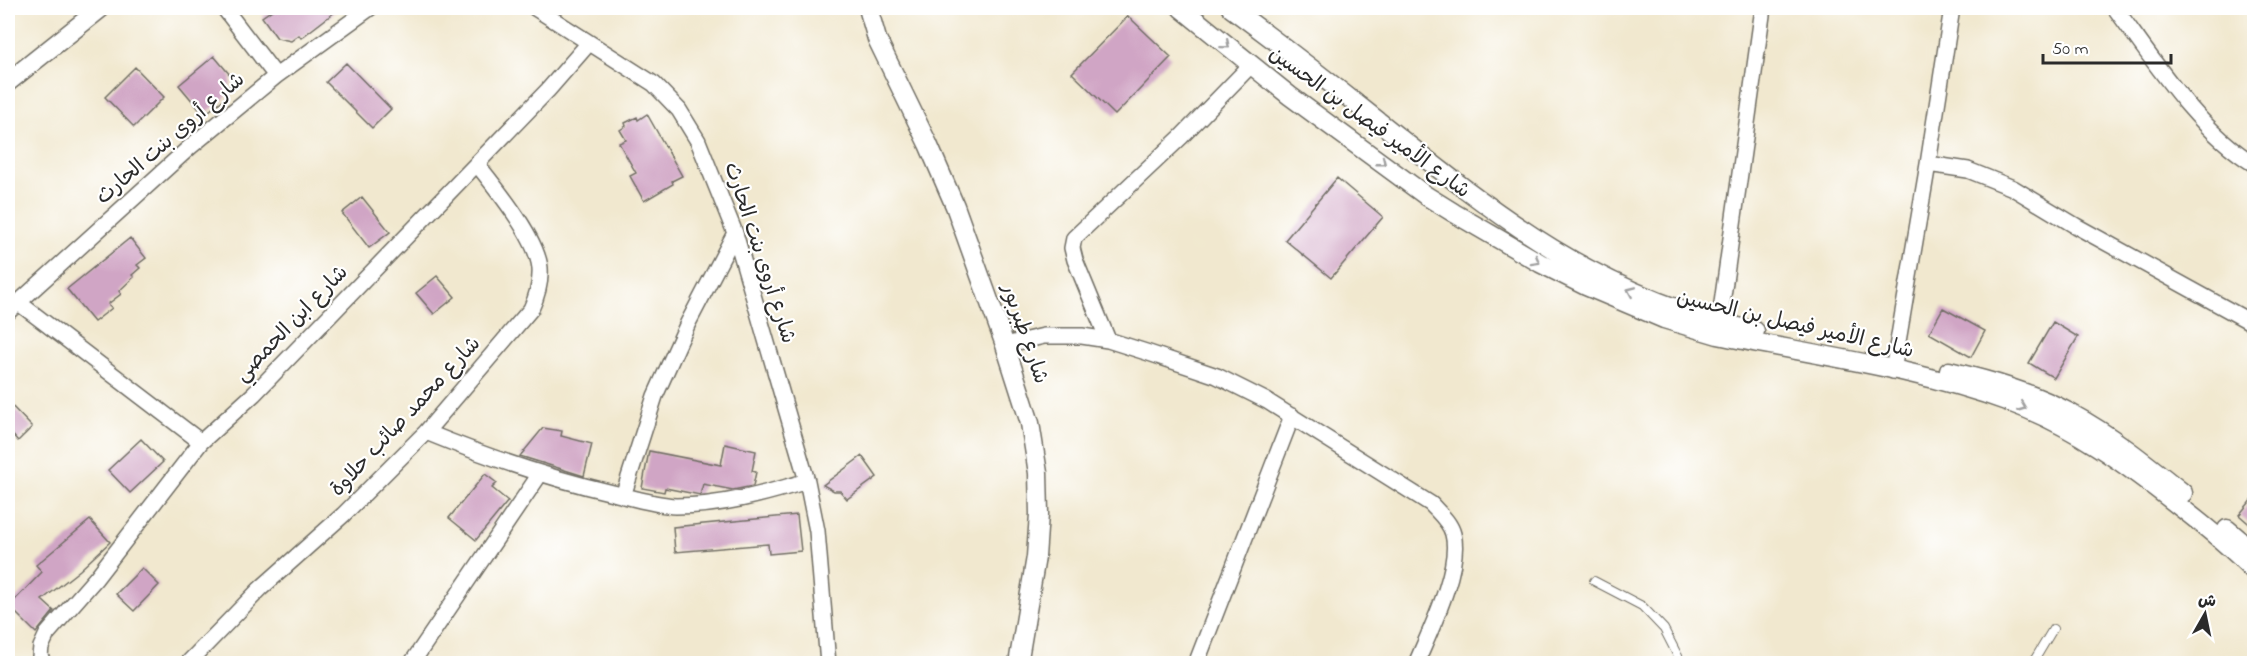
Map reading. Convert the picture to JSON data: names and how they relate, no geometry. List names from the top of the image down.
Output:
{
  "streets": {
    "street": [
      "شارع الأمير فيصل بن الحسين",
      "شارع أروى بنت الحارث",
      "شارع ابن الحمصي",
      "شارع طبربور",
      "شارع محمد صائب حلاوة"
    ]
  },
  "crossings": [
    ["شارع أروى بنت الحارث", "شارع ابن الحمصي"],
    ["شارع ابن الحمصي", "شارع محمد صائب حلاوة"]
  ],
  "scale_bar": "50 m",
  "north": "top"
}
